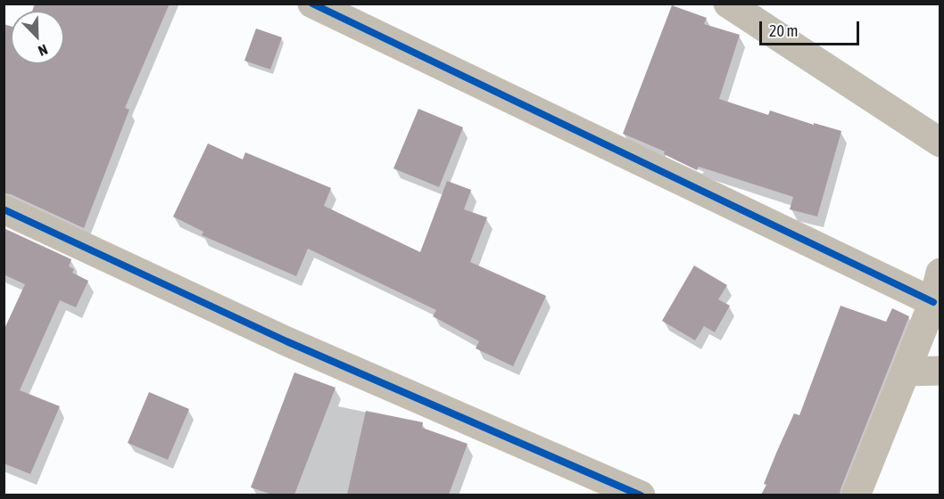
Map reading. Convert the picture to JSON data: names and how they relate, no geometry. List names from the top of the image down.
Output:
{
  "scale_bar": "20 m",
  "north": "bottom right"
}
